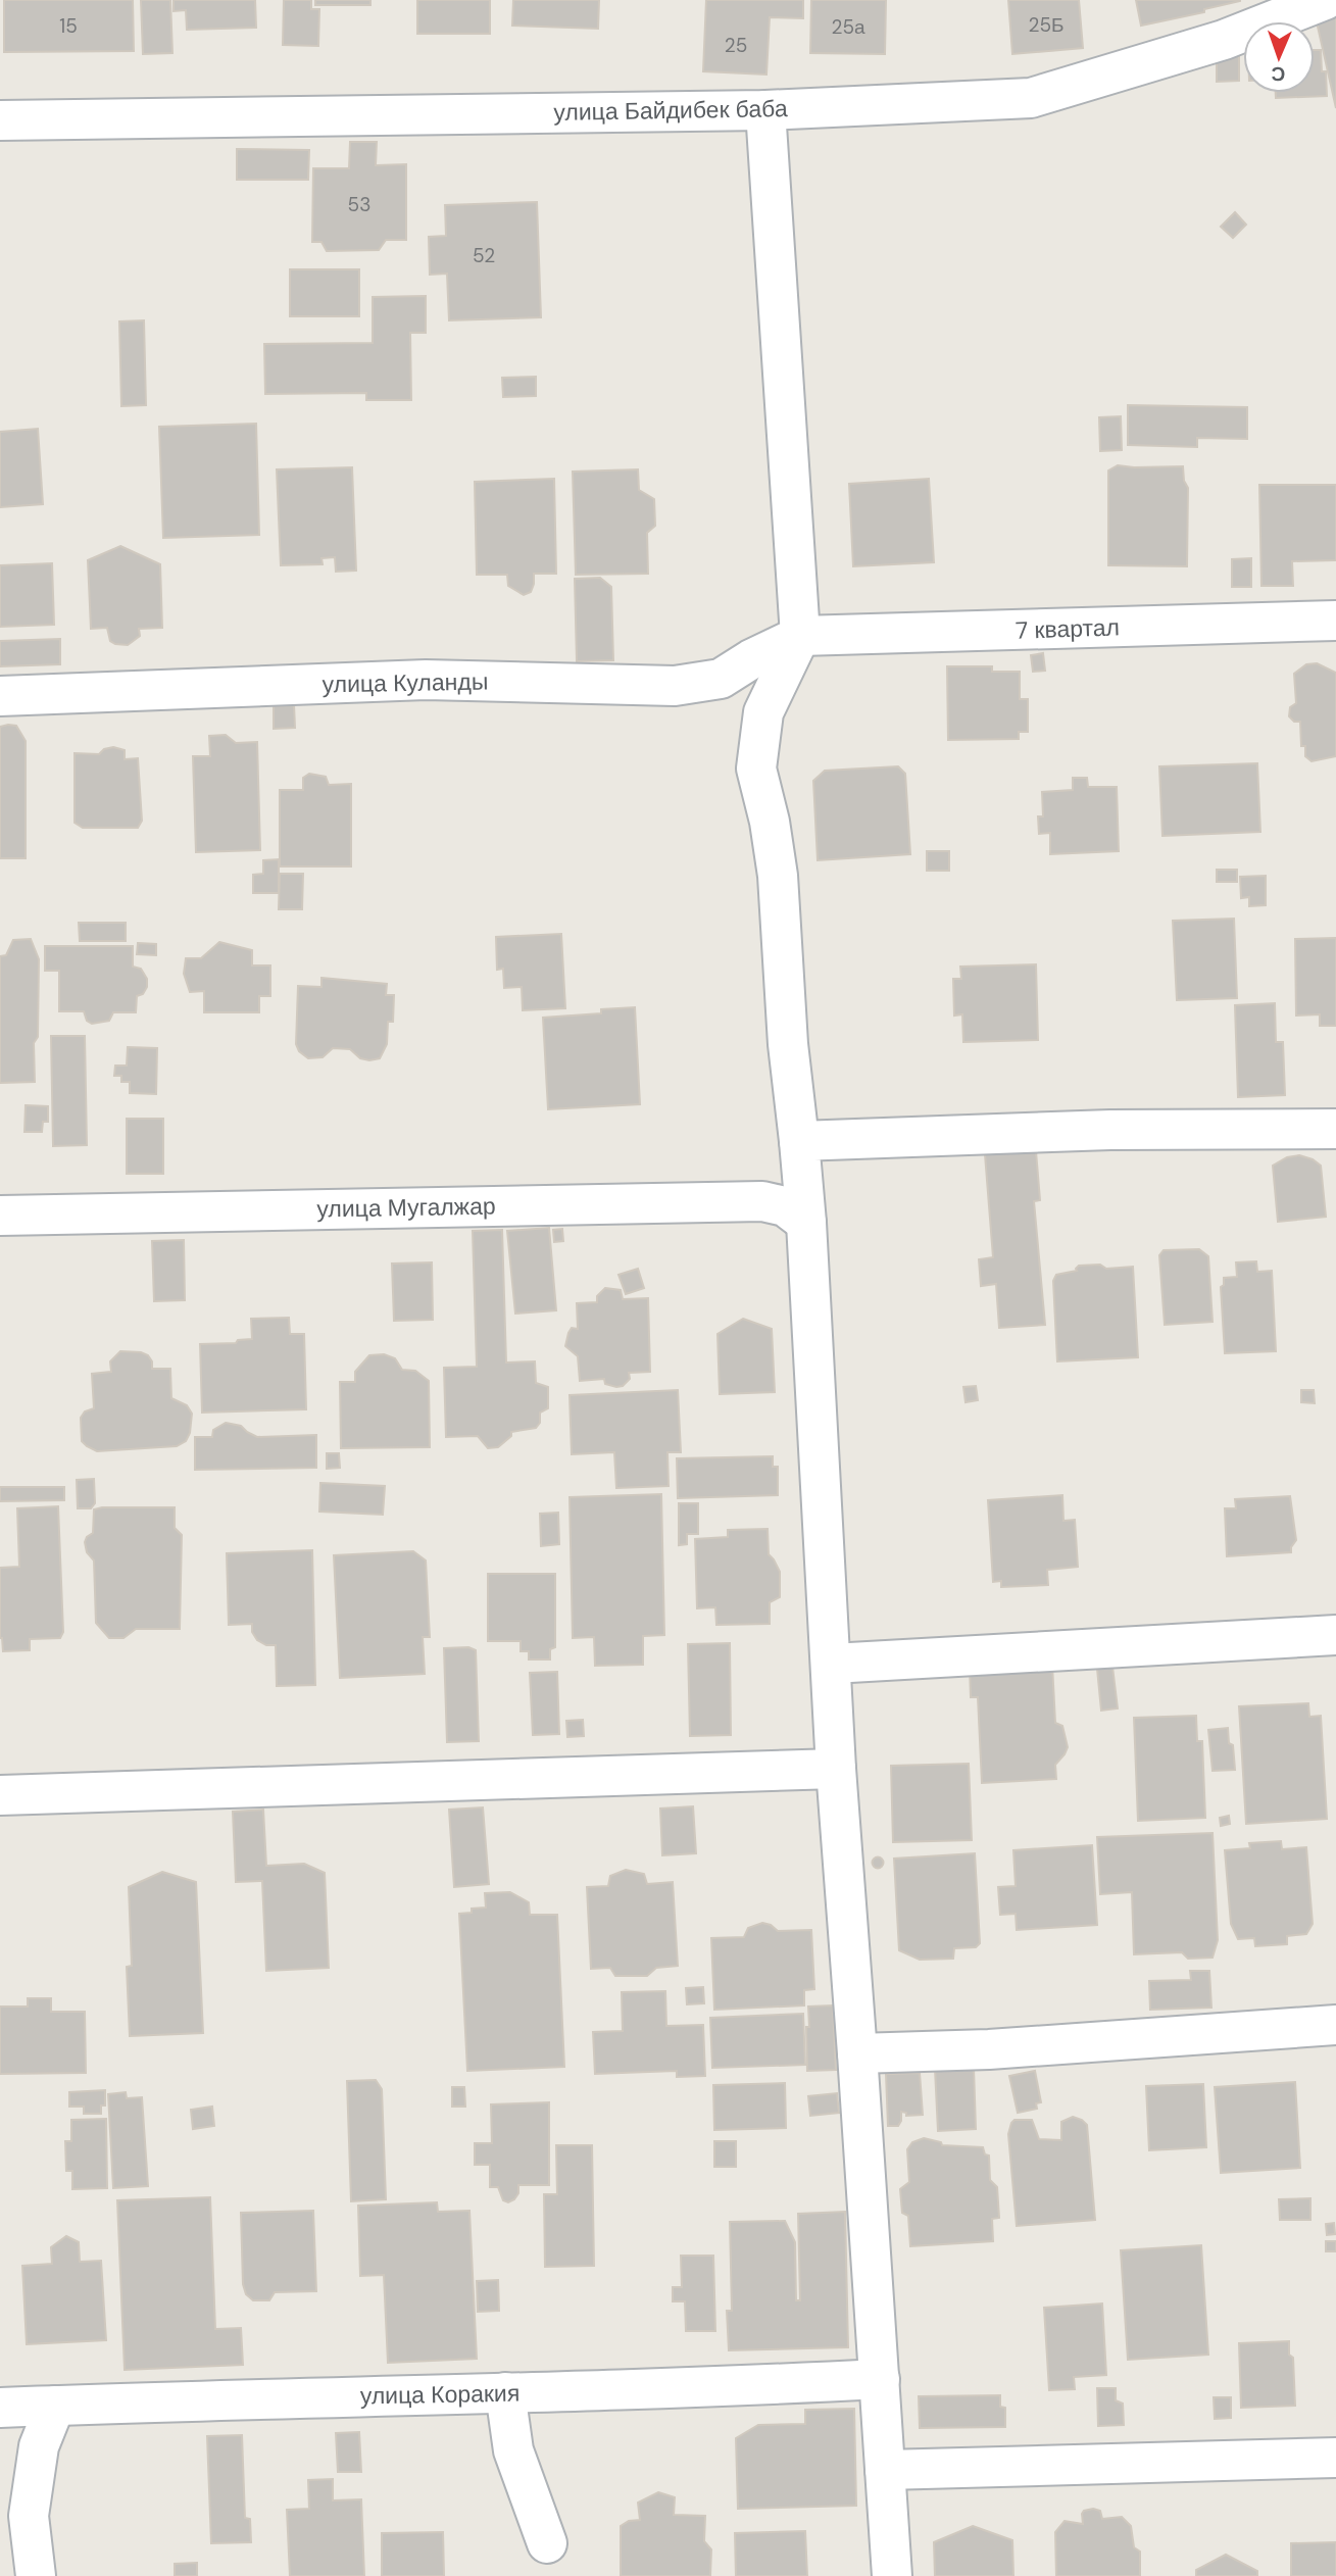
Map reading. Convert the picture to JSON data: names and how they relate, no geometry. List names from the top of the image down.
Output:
{
  "streets": {
    "street": [
      "улица Байдибек баба",
      "7 квартал",
      "улица Куланды",
      "улица Мугалжар",
      "улица Коракия"
    ]
  },
  "crossings": [
    ["7 квартал", "улица Куланды"]
  ],
  "house_numbers": [
    "25Б",
    "15",
    "25а",
    "25",
    "53",
    "52"
  ],
  "north": "bottom"
}
